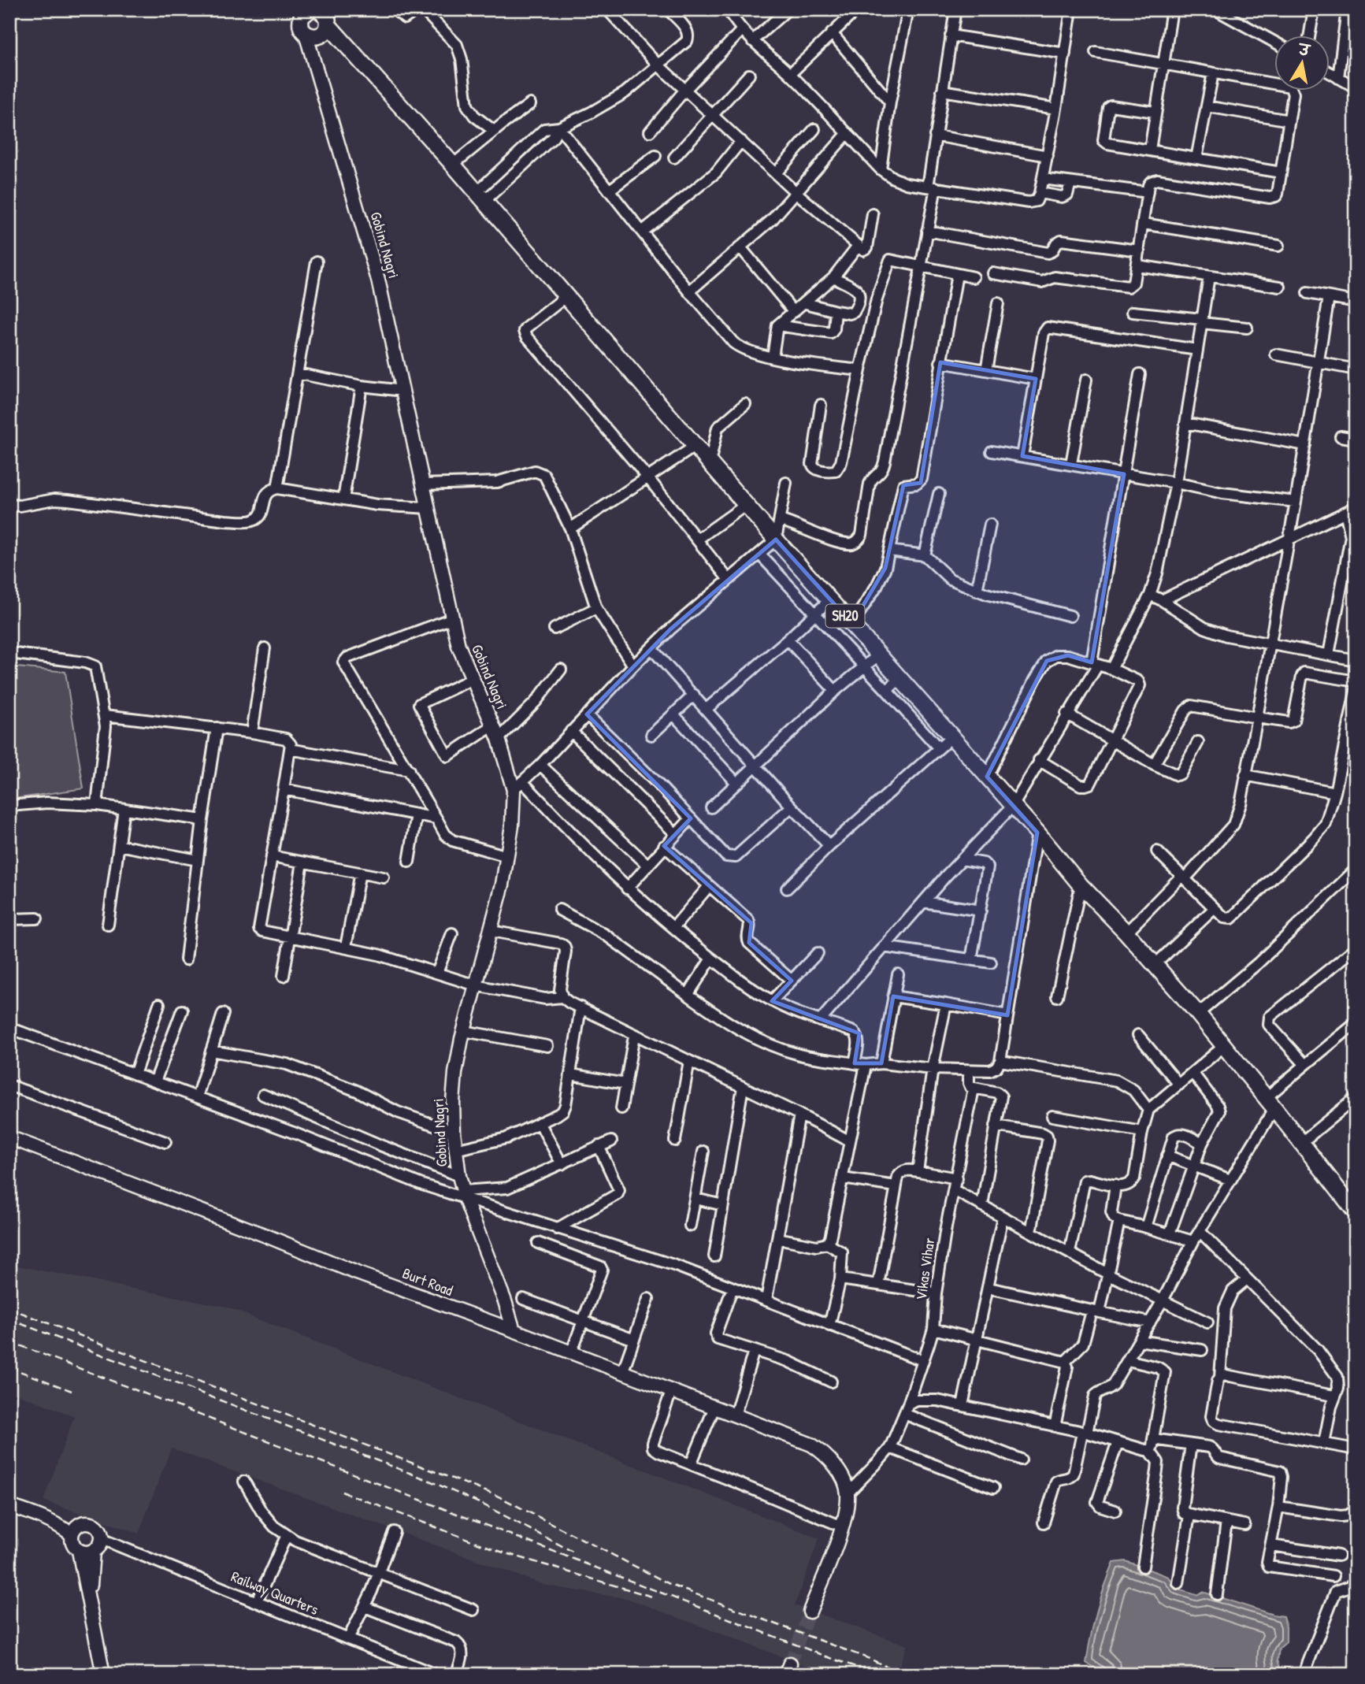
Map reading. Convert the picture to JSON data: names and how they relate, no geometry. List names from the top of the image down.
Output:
{
  "streets": {
    "main road": ["SH20"],
    "street": [
      "Gobind Nagri",
      "Vikas Vihar",
      "Burt Road",
      "Railway Quarters"
    ]
  },
  "crossings": [
    ["Gobind Nagri", "Burt Road"],
    ["Vikas Vihar", "Burt Road"]
  ],
  "north": "top"
}
